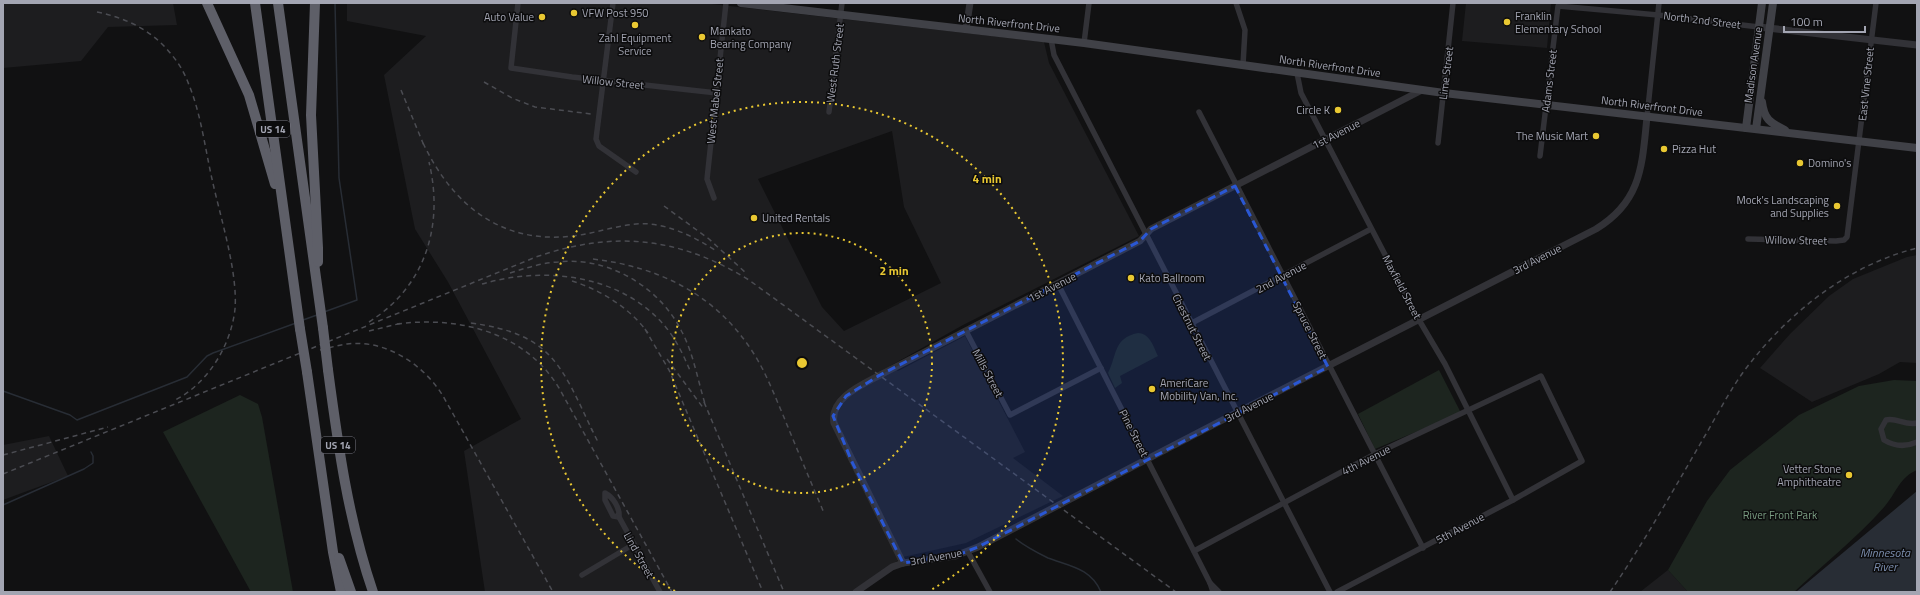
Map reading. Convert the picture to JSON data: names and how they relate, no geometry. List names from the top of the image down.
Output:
{
  "streets": {
    "highway": ["US 14"],
    "main road": ["North Riverfront Drive", "Madison Avenue"],
    "street": [
      "North 2nd Street",
      "West Ruth Street",
      "Lime Street",
      "Adams Street",
      "Willow Street",
      "East Vine Street",
      "West Mabel Street",
      "1st Avenue",
      "3rd Avenue",
      "2nd Avenue",
      "Maxfield Street",
      "Chestnut Street",
      "Spruce Street",
      "Mills Street",
      "Pine Street",
      "4th Avenue",
      "5th Avenue",
      "Lind Street"
    ]
  },
  "crossings": [
    ["North 2nd Street", "Madison Avenue"],
    ["North 2nd Street", "Adams Street"],
    ["North 2nd Street", "East Vine Street"],
    ["North Riverfront Drive", "West Ruth Street"],
    ["North Riverfront Drive", "Madison Avenue"],
    ["North Riverfront Drive", "Lime Street"],
    ["North Riverfront Drive", "Adams Street"],
    ["North Riverfront Drive", "East Vine Street"],
    ["North Riverfront Drive", "1st Avenue"],
    ["North Riverfront Drive", "3rd Avenue"],
    ["North Riverfront Drive", "Maxfield Street"],
    ["North Riverfront Drive", "Chestnut Street"],
    ["Willow Street", "East Vine Street"],
    ["Willow Street", "West Mabel Street"],
    ["1st Avenue", "3rd Avenue"],
    ["1st Avenue", "Maxfield Street"],
    ["1st Avenue", "Chestnut Street"],
    ["1st Avenue", "Spruce Street"],
    ["1st Avenue", "Mills Street"],
    ["1st Avenue", "Pine Street"],
    ["3rd Avenue", "Maxfield Street"],
    ["3rd Avenue", "Chestnut Street"],
    ["3rd Avenue", "Spruce Street"],
    ["3rd Avenue", "Pine Street"],
    ["2nd Avenue", "Maxfield Street"],
    ["2nd Avenue", "Chestnut Street"],
    ["2nd Avenue", "Spruce Street"],
    ["Maxfield Street", "4th Avenue"],
    ["Maxfield Street", "5th Avenue"],
    ["Chestnut Street", "4th Avenue"],
    ["Spruce Street", "4th Avenue"],
    ["Spruce Street", "5th Avenue"],
    ["Mills Street", "Pine Street"],
    ["Pine Street", "4th Avenue"],
    ["4th Avenue", "5th Avenue"]
  ],
  "water": ["Minnesota River"],
  "parks": ["River Front Park"],
  "places": [
    "VFW Post 950",
    "Auto Value",
    "Franklin Elementary School",
    "Zahl Equipment Service",
    "Mankato Bearing Company",
    "Circle K",
    "The Music Mart",
    "Pizza Hut",
    "Domino's",
    "Mock's Landscaping and Supplies",
    "United Rentals",
    "Kato Ballroom",
    "AmeriCare Mobility Van, Inc.",
    "Vetter Stone Amphitheatre"
  ],
  "scale_bar": "100 m",
  "rings": ["4 min", "2 min"]
}
